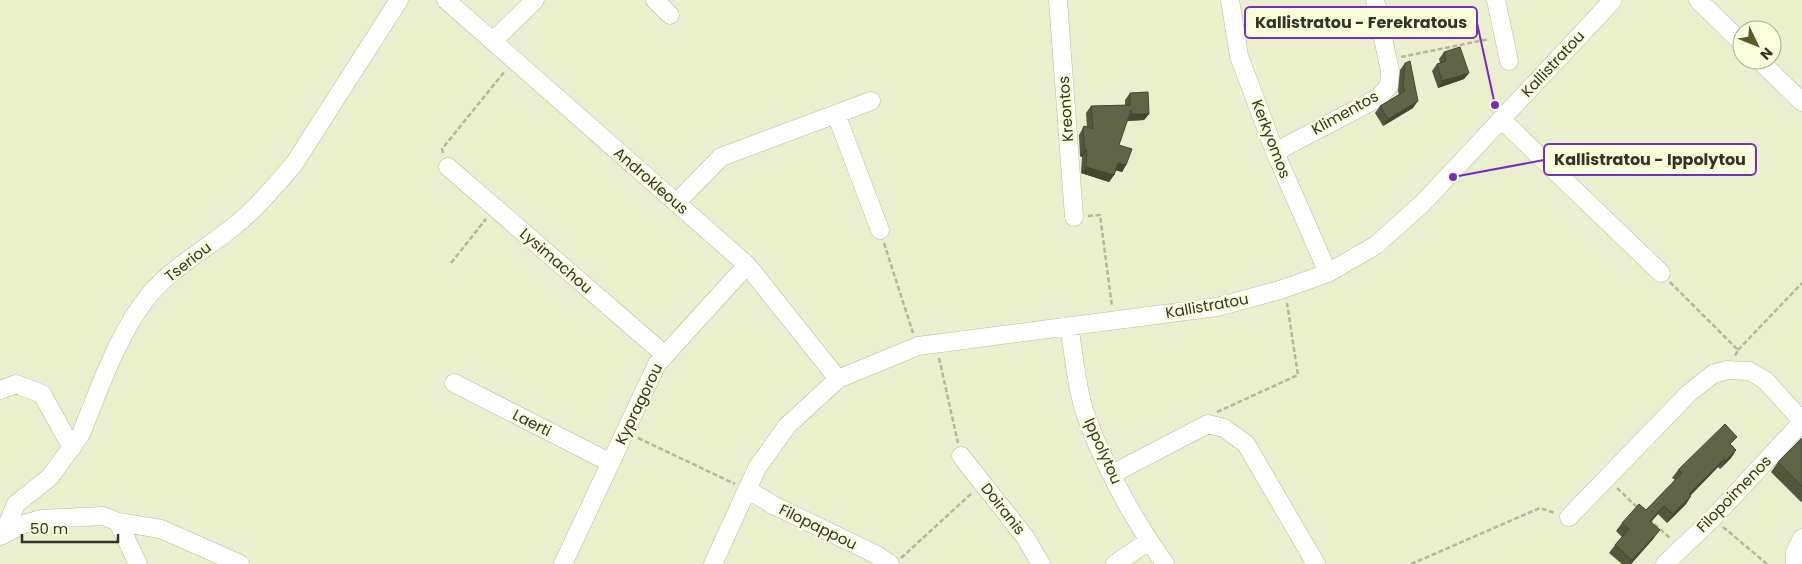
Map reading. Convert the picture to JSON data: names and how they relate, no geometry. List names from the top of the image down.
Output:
{
  "streets": {
    "street": [
      "Kallistratou",
      "Kreontos",
      "Klimentos",
      "Kerkyomos",
      "Androkleous",
      "Lysimachou",
      "Tseriou",
      "Kypragorou",
      "Laerti",
      "Ippolytou",
      "Filopoimenos",
      "Doiranis",
      "Filopappou"
    ]
  },
  "crossings": [
    ["Kallistratou", "Kerkyomos"],
    ["Kallistratou", "Androkleous"],
    ["Kallistratou", "Ippolytou"],
    ["Kallistratou", "Filopappou"],
    ["Klimentos", "Kerkyomos"],
    ["Androkleous", "Kypragorou"],
    ["Lysimachou", "Kypragorou"],
    ["Kypragorou", "Laerti"]
  ],
  "places": ["Kallistratou - Ferekratous", "Kallistratou - Ippolytou"],
  "scale_bar": "50 m",
  "north": "bottom right"
}
